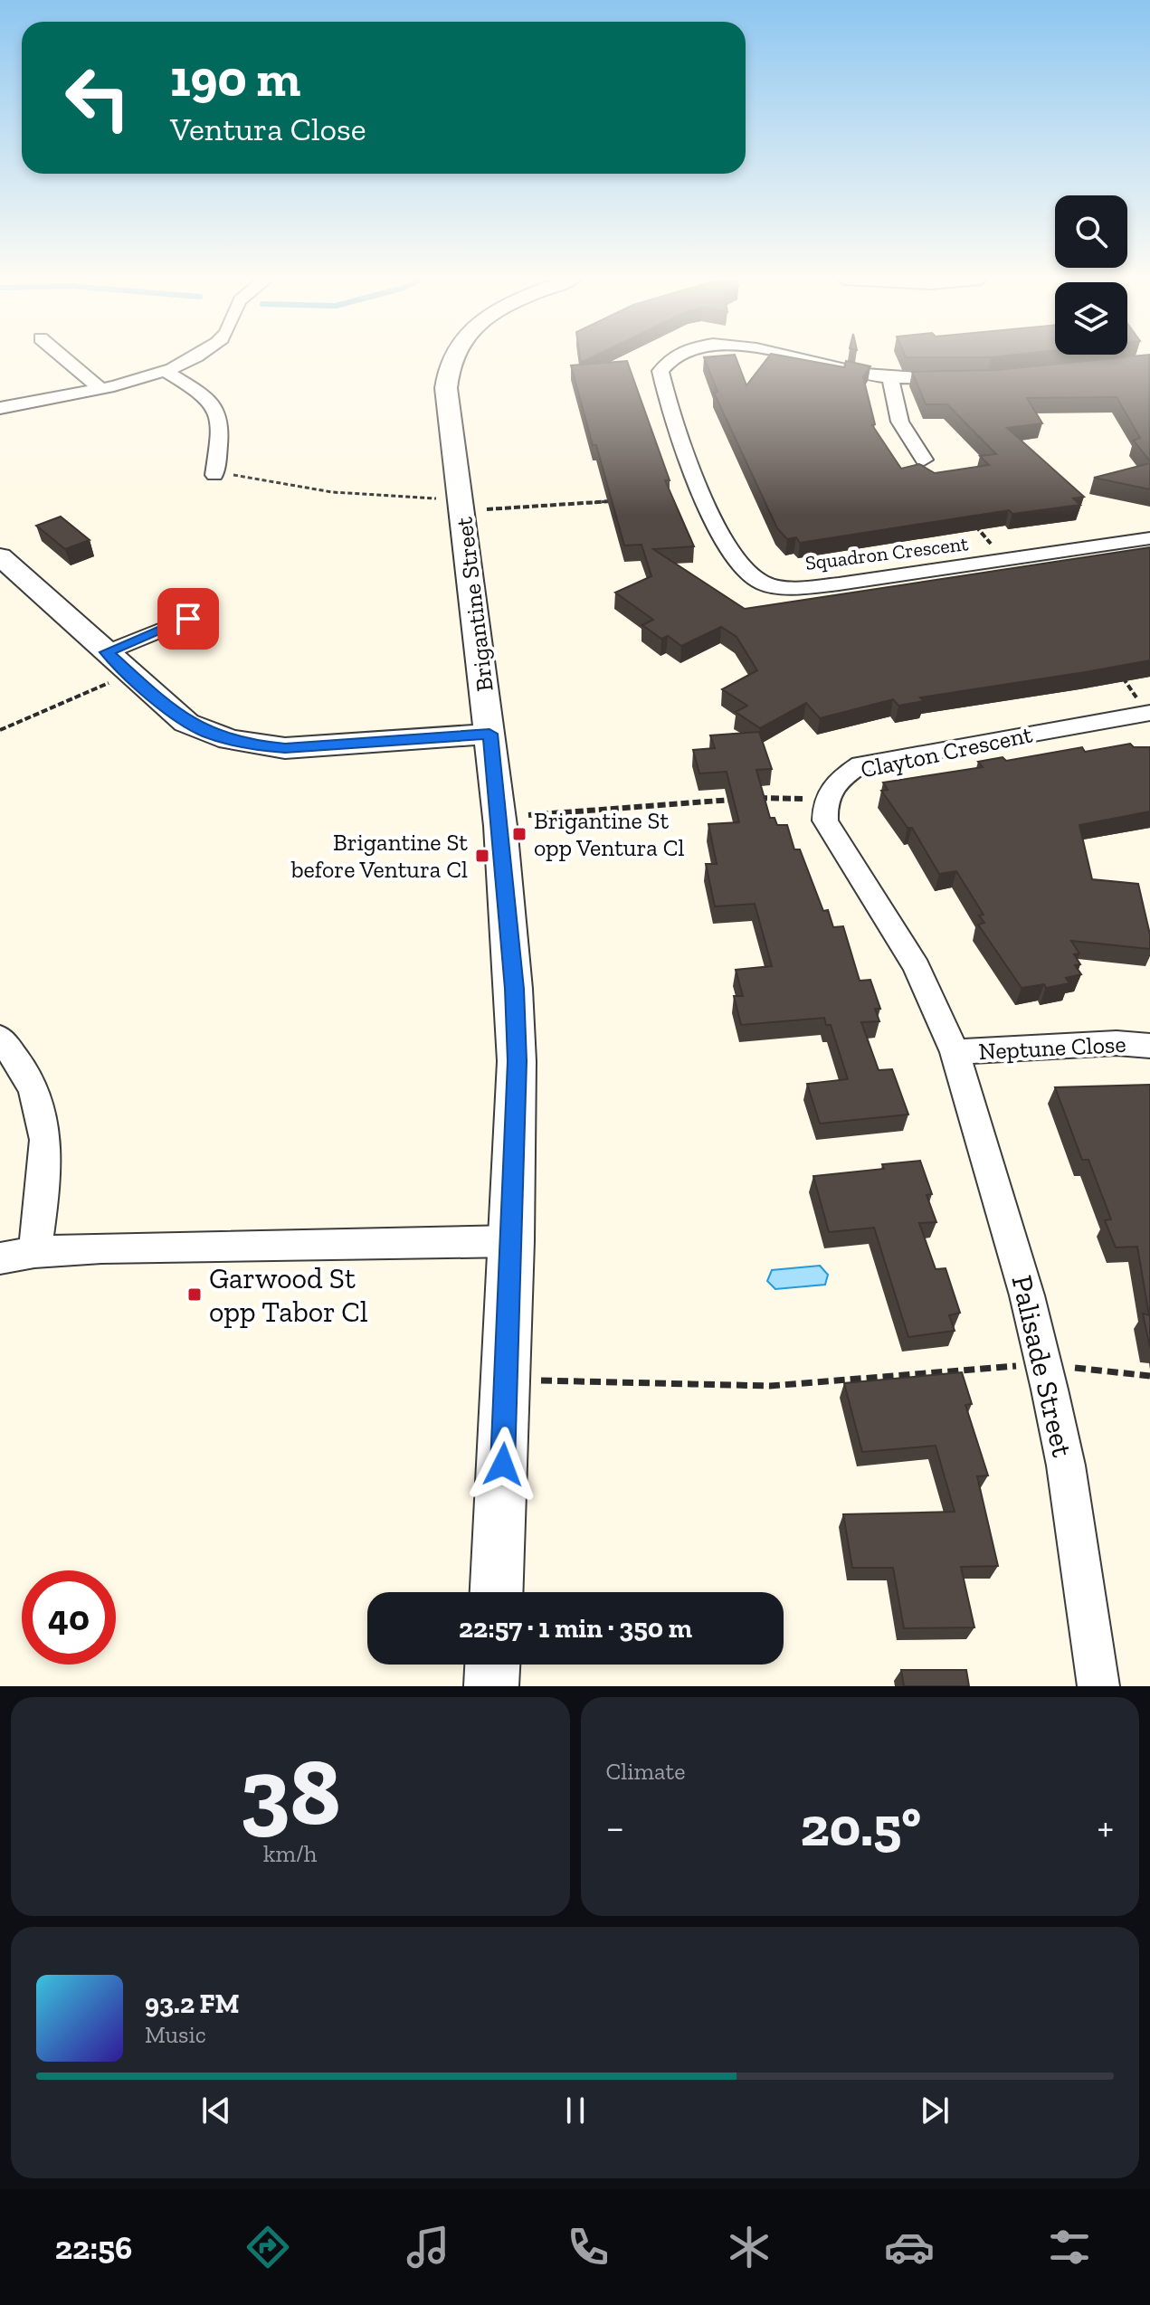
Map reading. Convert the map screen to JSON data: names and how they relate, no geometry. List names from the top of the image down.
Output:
{
  "streets": {
    "street": [
      "Squadron Crescent",
      "Brigantine Street",
      "Clayton Crescent",
      "Neptune Close",
      "Palisade Street"
    ]
  },
  "crossings": [
    ["Neptune Close", "Palisade Street"]
  ],
  "places": {
    "transit": ["Brigantine St opp Ventura Cl", "Brigantine St before Ventura Cl", "Garwood St opp Tabor Cl"]
  },
  "page": {
    "turn": ["190 m", "Ventura Close"],
    "limit": "40",
    "trip": "22:57 · 1 min · 350 m",
    "tile": [
      ["38", "km/h"],
      "Climate"
    ],
    "heat": ["−", "20.5°", "+"],
    "song": ["93.2 FM", "Music"],
    "tabs": "22:56"
  }
}
